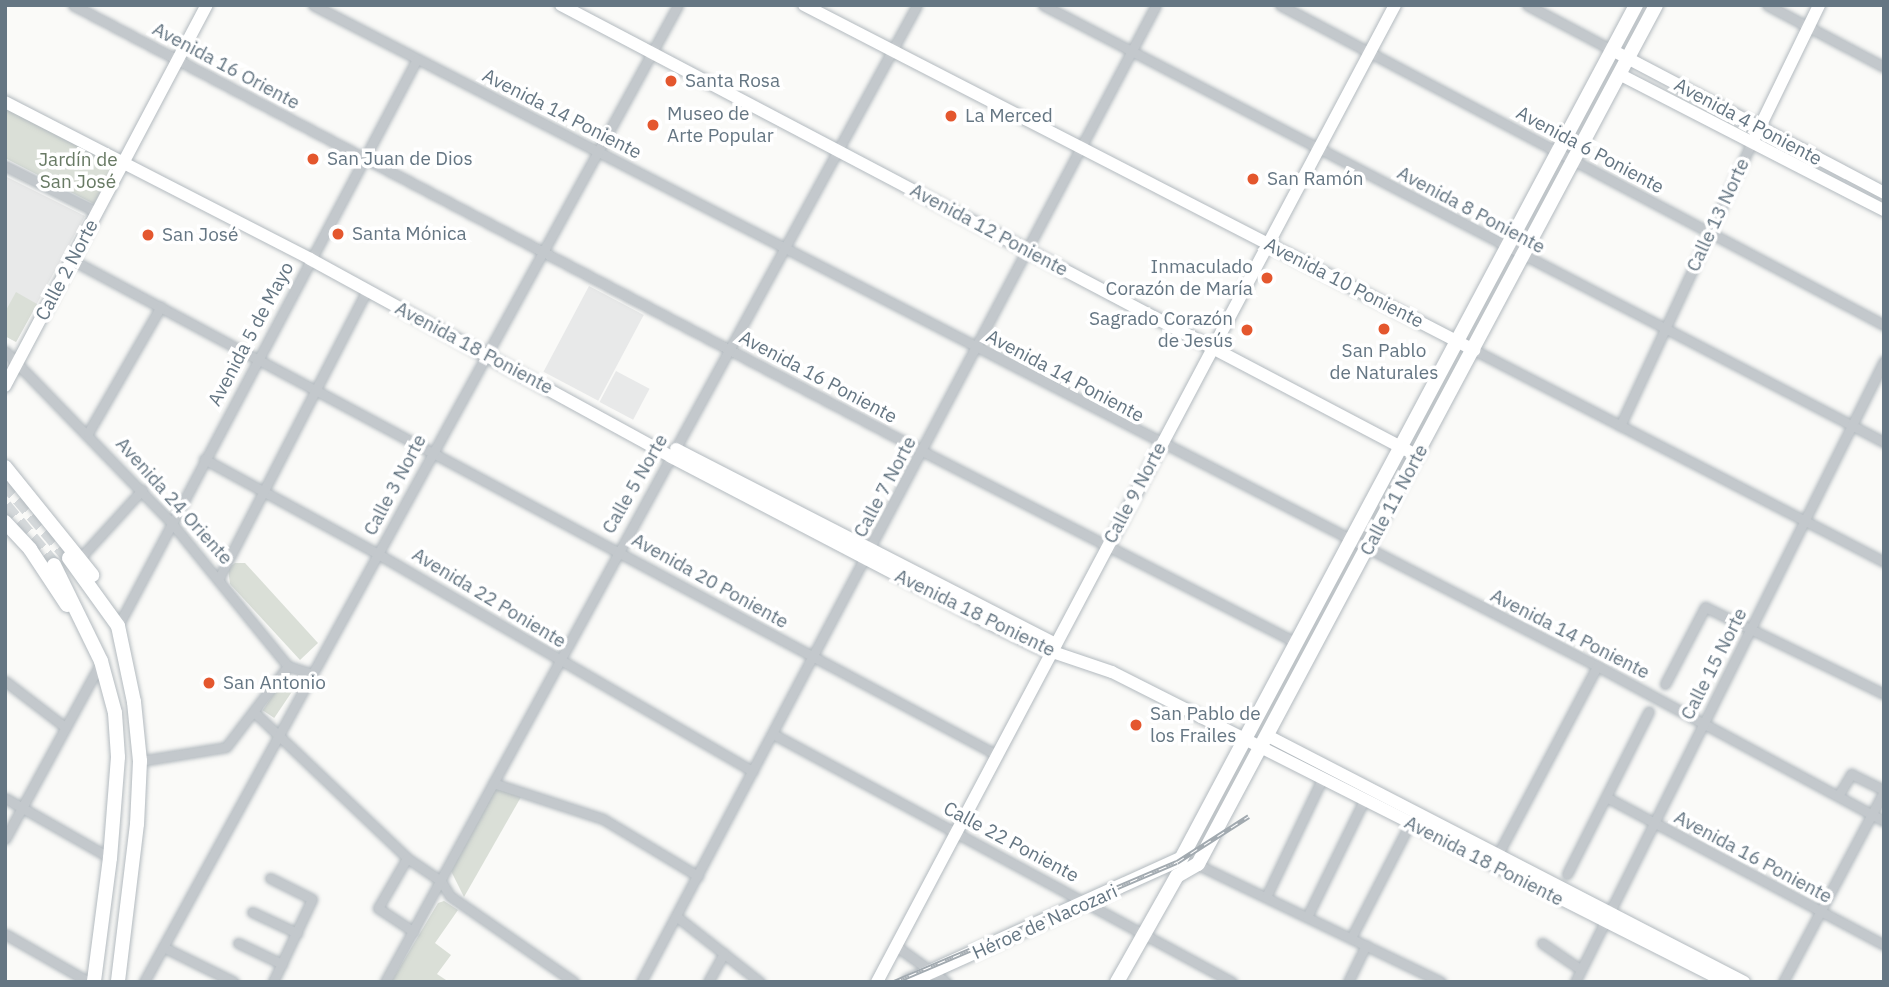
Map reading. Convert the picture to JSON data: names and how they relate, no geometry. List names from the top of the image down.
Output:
{
  "streets": {
    "main road": ["Calle 11 Norte", "Héroe de Nacozari"],
    "street": [
      "Avenida 16 Oriente",
      "Avenida 14 Poniente",
      "Avenida 4 Poniente",
      "Avenida 6 Poniente",
      "Avenida 8 Poniente",
      "Calle 13 Norte",
      "Avenida 12 Poniente",
      "Calle 2 Norte",
      "Avenida 10 Poniente",
      "Avenida 5 de Mayo",
      "Avenida 18 Poniente",
      "Avenida 16 Poniente",
      "Calle 5 Norte",
      "Calle 3 Norte",
      "Calle 7 Norte",
      "Calle 9 Norte",
      "Avenida 24 Oriente",
      "Avenida 20 Poniente",
      "Avenida 22 Poniente",
      "Calle 15 Norte",
      "Calle 22 Poniente"
    ]
  },
  "crossings": [
    ["Avenida 16 Oriente", "Calle 2 Norte"],
    ["Avenida 16 Oriente", "Avenida 5 de Mayo"],
    ["Avenida 16 Oriente", "Avenida 16 Poniente"],
    ["Avenida 14 Poniente", "Avenida 5 de Mayo"],
    ["Avenida 14 Poniente", "Calle 5 Norte"],
    ["Avenida 14 Poniente", "Calle 3 Norte"],
    ["Avenida 14 Poniente", "Calle 7 Norte"],
    ["Avenida 14 Poniente", "Calle 9 Norte"],
    ["Avenida 14 Poniente", "Calle 11 Norte"],
    ["Avenida 14 Poniente", "Calle 15 Norte"],
    ["Avenida 4 Poniente", "Calle 13 Norte"],
    ["Avenida 4 Poniente", "Calle 11 Norte"],
    ["Avenida 6 Poniente", "Calle 13 Norte"],
    ["Avenida 6 Poniente", "Calle 9 Norte"],
    ["Avenida 6 Poniente", "Calle 11 Norte"],
    ["Avenida 8 Poniente", "Calle 13 Norte"],
    ["Avenida 8 Poniente", "Calle 7 Norte"],
    ["Avenida 8 Poniente", "Calle 9 Norte"],
    ["Avenida 8 Poniente", "Calle 11 Norte"],
    ["Avenida 8 Poniente", "Calle 15 Norte"],
    ["Calle 13 Norte", "Avenida 10 Poniente"],
    ["Avenida 12 Poniente", "Calle 5 Norte"],
    ["Avenida 12 Poniente", "Calle 3 Norte"],
    ["Avenida 12 Poniente", "Calle 7 Norte"],
    ["Avenida 12 Poniente", "Calle 9 Norte"],
    ["Avenida 12 Poniente", "Calle 11 Norte"],
    ["Calle 2 Norte", "Avenida 18 Poniente"],
    ["Calle 2 Norte", "Avenida 24 Oriente"],
    ["Calle 2 Norte", "Avenida 20 Poniente"],
    ["Avenida 10 Poniente", "Calle 5 Norte"],
    ["Avenida 10 Poniente", "Calle 7 Norte"],
    ["Avenida 10 Poniente", "Calle 9 Norte"],
    ["Avenida 10 Poniente", "Calle 11 Norte"],
    ["Avenida 10 Poniente", "Calle 15 Norte"],
    ["Avenida 5 de Mayo", "Avenida 18 Poniente"],
    ["Avenida 5 de Mayo", "Avenida 16 Poniente"],
    ["Avenida 5 de Mayo", "Avenida 24 Oriente"],
    ["Avenida 5 de Mayo", "Avenida 20 Poniente"],
    ["Avenida 5 de Mayo", "Avenida 22 Poniente"],
    ["Avenida 18 Poniente", "Calle 5 Norte"],
    ["Avenida 18 Poniente", "Calle 3 Norte"],
    ["Avenida 18 Poniente", "Calle 7 Norte"],
    ["Avenida 18 Poniente", "Calle 9 Norte"],
    ["Avenida 18 Poniente", "Calle 11 Norte"],
    ["Avenida 18 Poniente", "Calle 15 Norte"],
    ["Avenida 16 Poniente", "Calle 5 Norte"],
    ["Avenida 16 Poniente", "Calle 3 Norte"],
    ["Avenida 16 Poniente", "Calle 7 Norte"],
    ["Avenida 16 Poniente", "Calle 9 Norte"],
    ["Avenida 16 Poniente", "Calle 11 Norte"],
    ["Avenida 16 Poniente", "Calle 15 Norte"],
    ["Calle 5 Norte", "Avenida 20 Poniente"],
    ["Calle 5 Norte", "Avenida 22 Poniente"],
    ["Calle 3 Norte", "Avenida 20 Poniente"],
    ["Calle 3 Norte", "Avenida 22 Poniente"],
    ["Calle 7 Norte", "Avenida 20 Poniente"],
    ["Calle 7 Norte", "Avenida 22 Poniente"],
    ["Calle 7 Norte", "Calle 22 Poniente"],
    ["Calle 9 Norte", "Avenida 20 Poniente"],
    ["Calle 9 Norte", "Calle 22 Poniente"],
    ["Calle 11 Norte", "Calle 22 Poniente"],
    ["Calle 11 Norte", "Héroe de Nacozari"],
    ["Calle 22 Poniente", "Héroe de Nacozari"]
  ],
  "parks": ["Jardín de San José"],
  "places": [
    "Santa Rosa",
    "La Merced",
    "Museo de Arte Popular",
    "San Juan de Dios",
    "San Ramón",
    "Santa Mónica",
    "San José",
    "Inmaculado Corazón de María",
    "San Pablo de Naturales",
    "Sagrado Corazón de Jesús",
    "San Antonio",
    "San Pablo de los Frailes"
  ]
}
